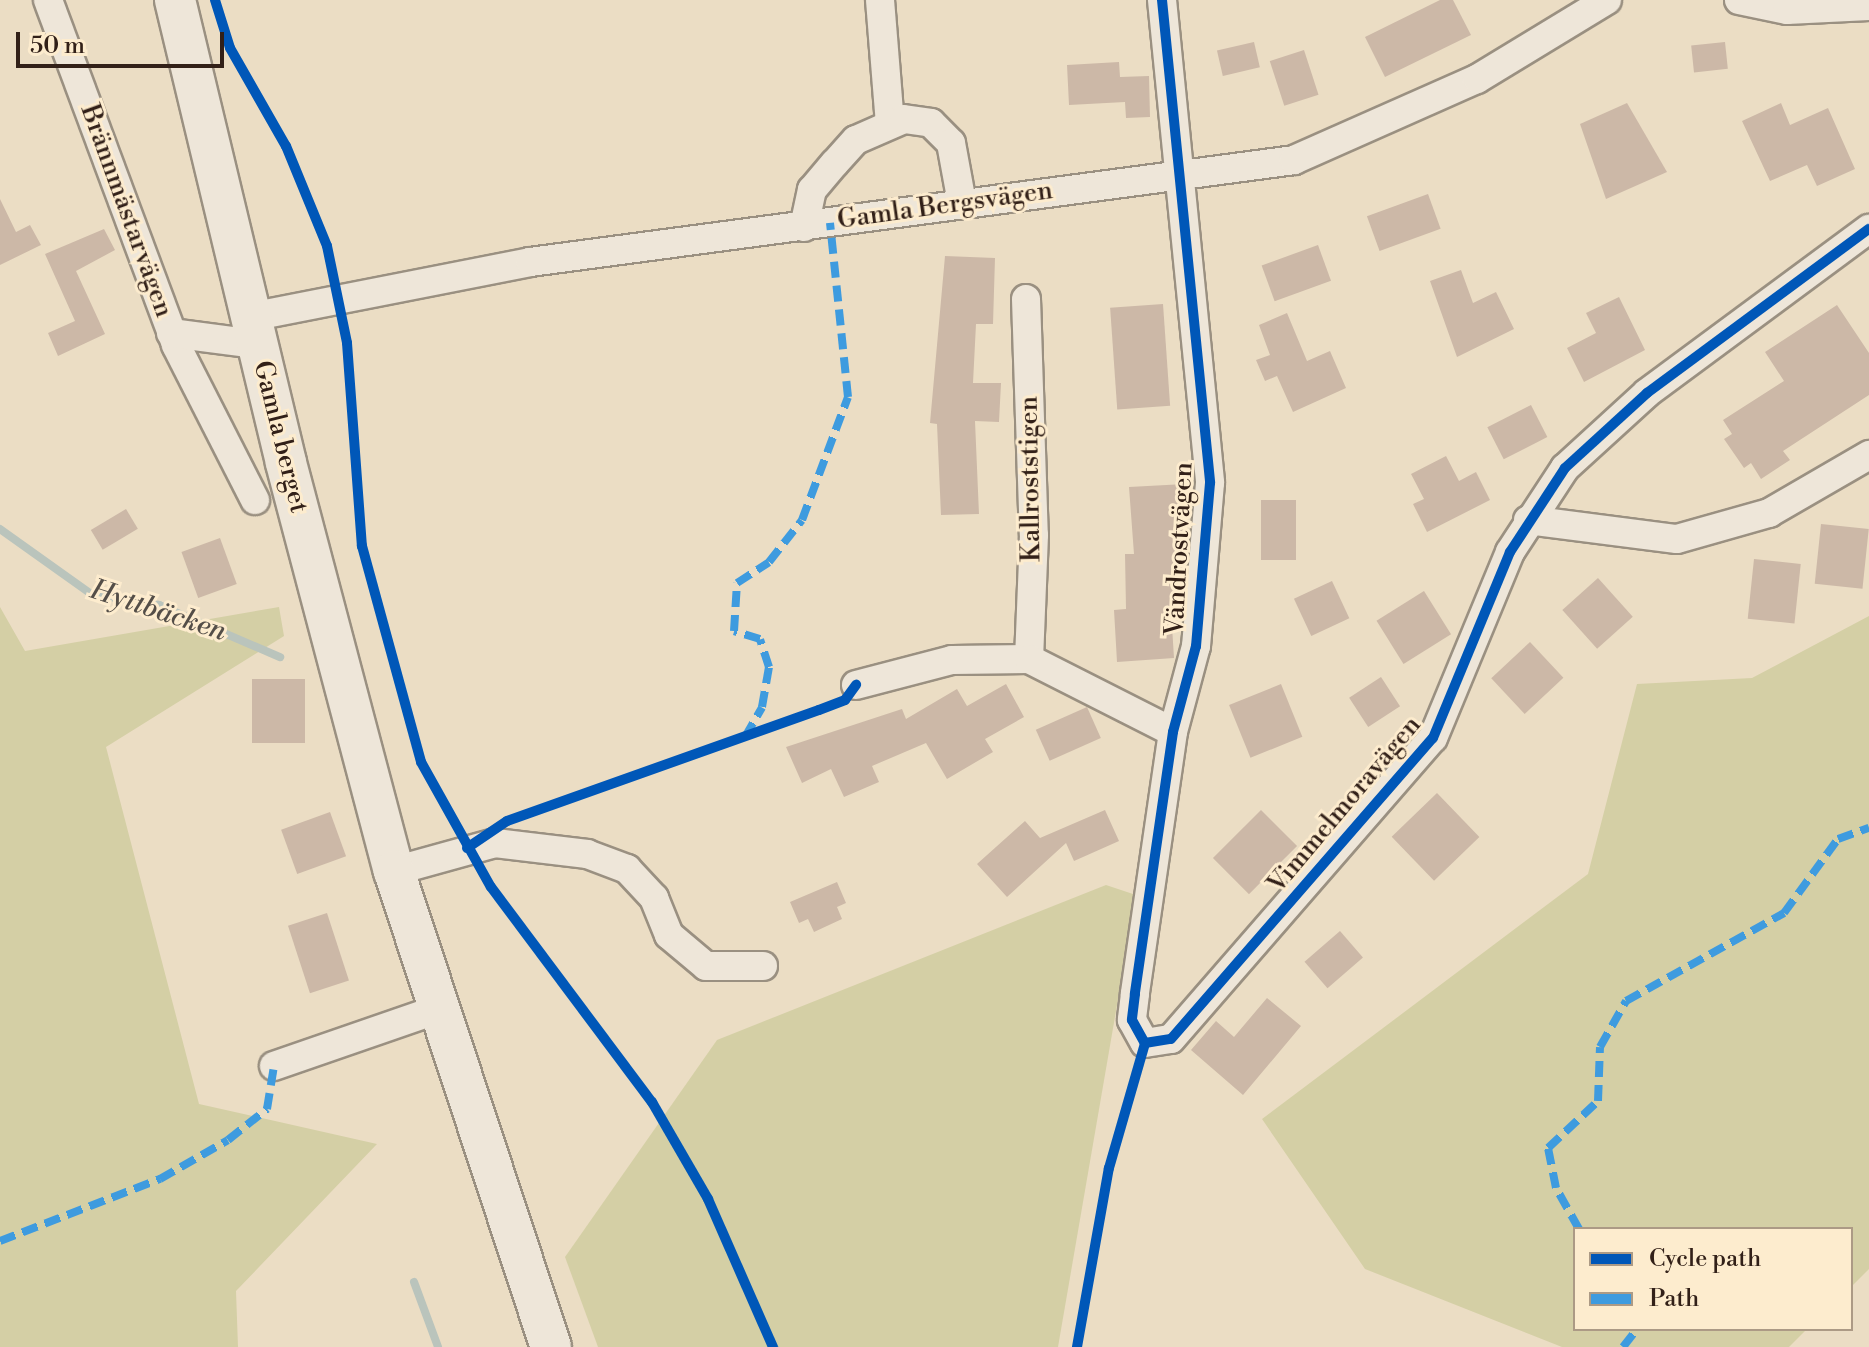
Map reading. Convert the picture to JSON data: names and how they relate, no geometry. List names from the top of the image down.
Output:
{
  "streets": {
    "main road": ["Gamla berget"],
    "street": [
      "Gamla Bergsvägen",
      "Brännmästarvägen",
      "Kallroststigen",
      "Vändrostvägen",
      "Vimmelmoravägen"
    ]
  },
  "crossings": [
    ["Gamla Bergsvägen", "Brännmästarvägen"],
    ["Gamla Bergsvägen", "Gamla berget"],
    ["Gamla Bergsvägen", "Vändrostvägen"],
    ["Brännmästarvägen", "Gamla berget"],
    ["Vändrostvägen", "Vimmelmoravägen"]
  ],
  "water": ["Hyttbäcken"],
  "legend": ["Cycle path", "Path"],
  "scale_bar": "50 m"
}
